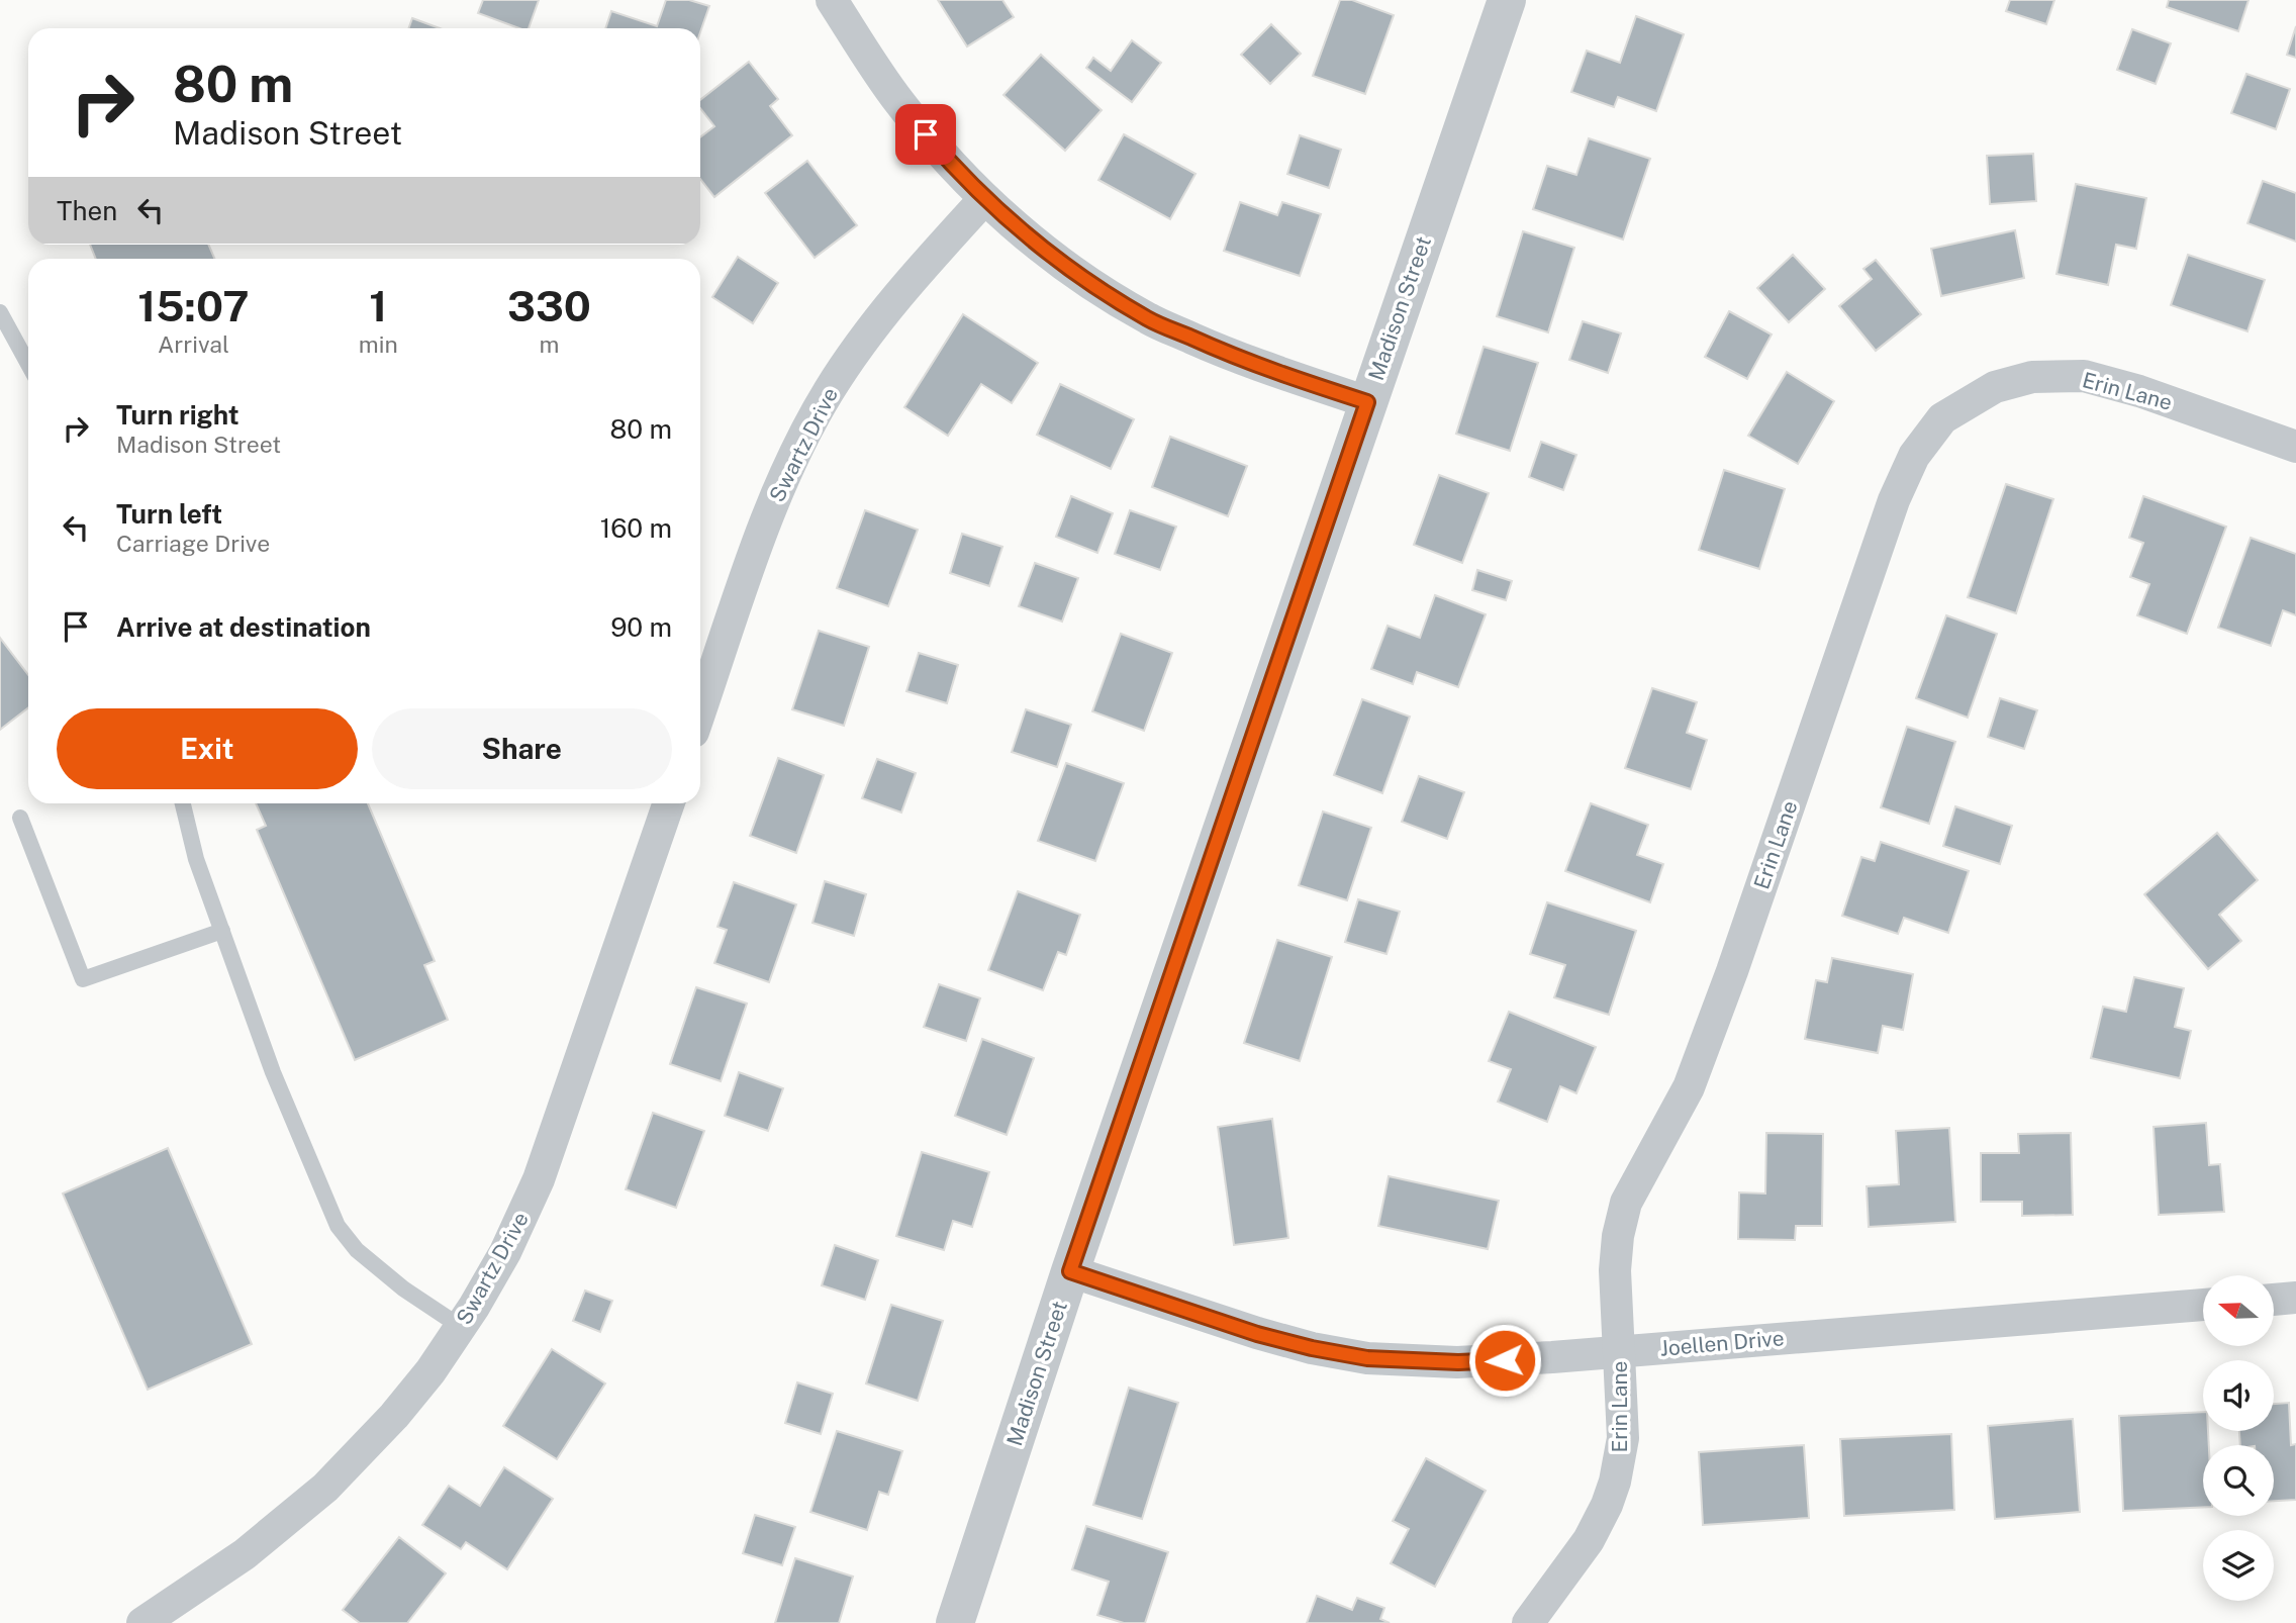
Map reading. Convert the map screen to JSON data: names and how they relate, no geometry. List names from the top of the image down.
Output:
{
  "streets": {
    "street": [
      "Madison Street",
      "Erin Lane",
      "Swartz Drive",
      "Joellen Drive"
    ]
  },
  "crossings": [
    ["Madison Street", "Joellen Drive"],
    ["Erin Lane", "Joellen Drive"]
  ],
  "north": "left",
  "page": {
    "turn": ["80 m", "Madison Street"],
    "then": "Then",
    "eta": [
      "15:07",
      "Arrival",
      "1",
      "min",
      "330",
      "m"
    ],
    "list": [
      {
        "name": "Turn right",
        "note": "Madison Street",
        "value": "80 m"
      },
      {
        "name": "Turn left",
        "note": "Carriage Drive",
        "value": "160 m"
      },
      {
        "name": "Arrive at destination",
        "value": "90 m"
      }
    ],
    "buttons": ["Exit", "Share"]
  }
}
